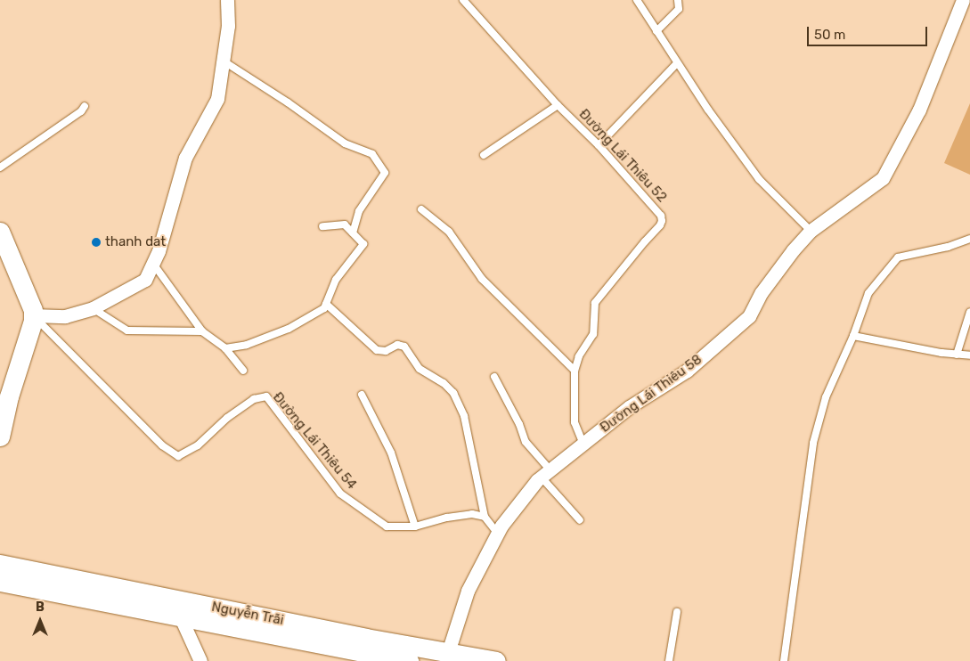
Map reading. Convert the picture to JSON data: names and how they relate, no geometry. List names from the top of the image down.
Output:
{
  "streets": {
    "main road": ["Nguyễn Trãi"],
    "street": ["Đường Lái Thiêu 58"],
    "lane": ["Đường Lái Thiêu 52", "Đường Lái Thiêu 54"]
  },
  "crossings": [
    ["Đường Lái Thiêu 52", "Đường Lái Thiêu 58"],
    ["Đường Lái Thiêu 58", "Nguyễn Trãi"]
  ],
  "places": ["thanh dat"],
  "scale_bar": "50 m",
  "north": "top"
}
